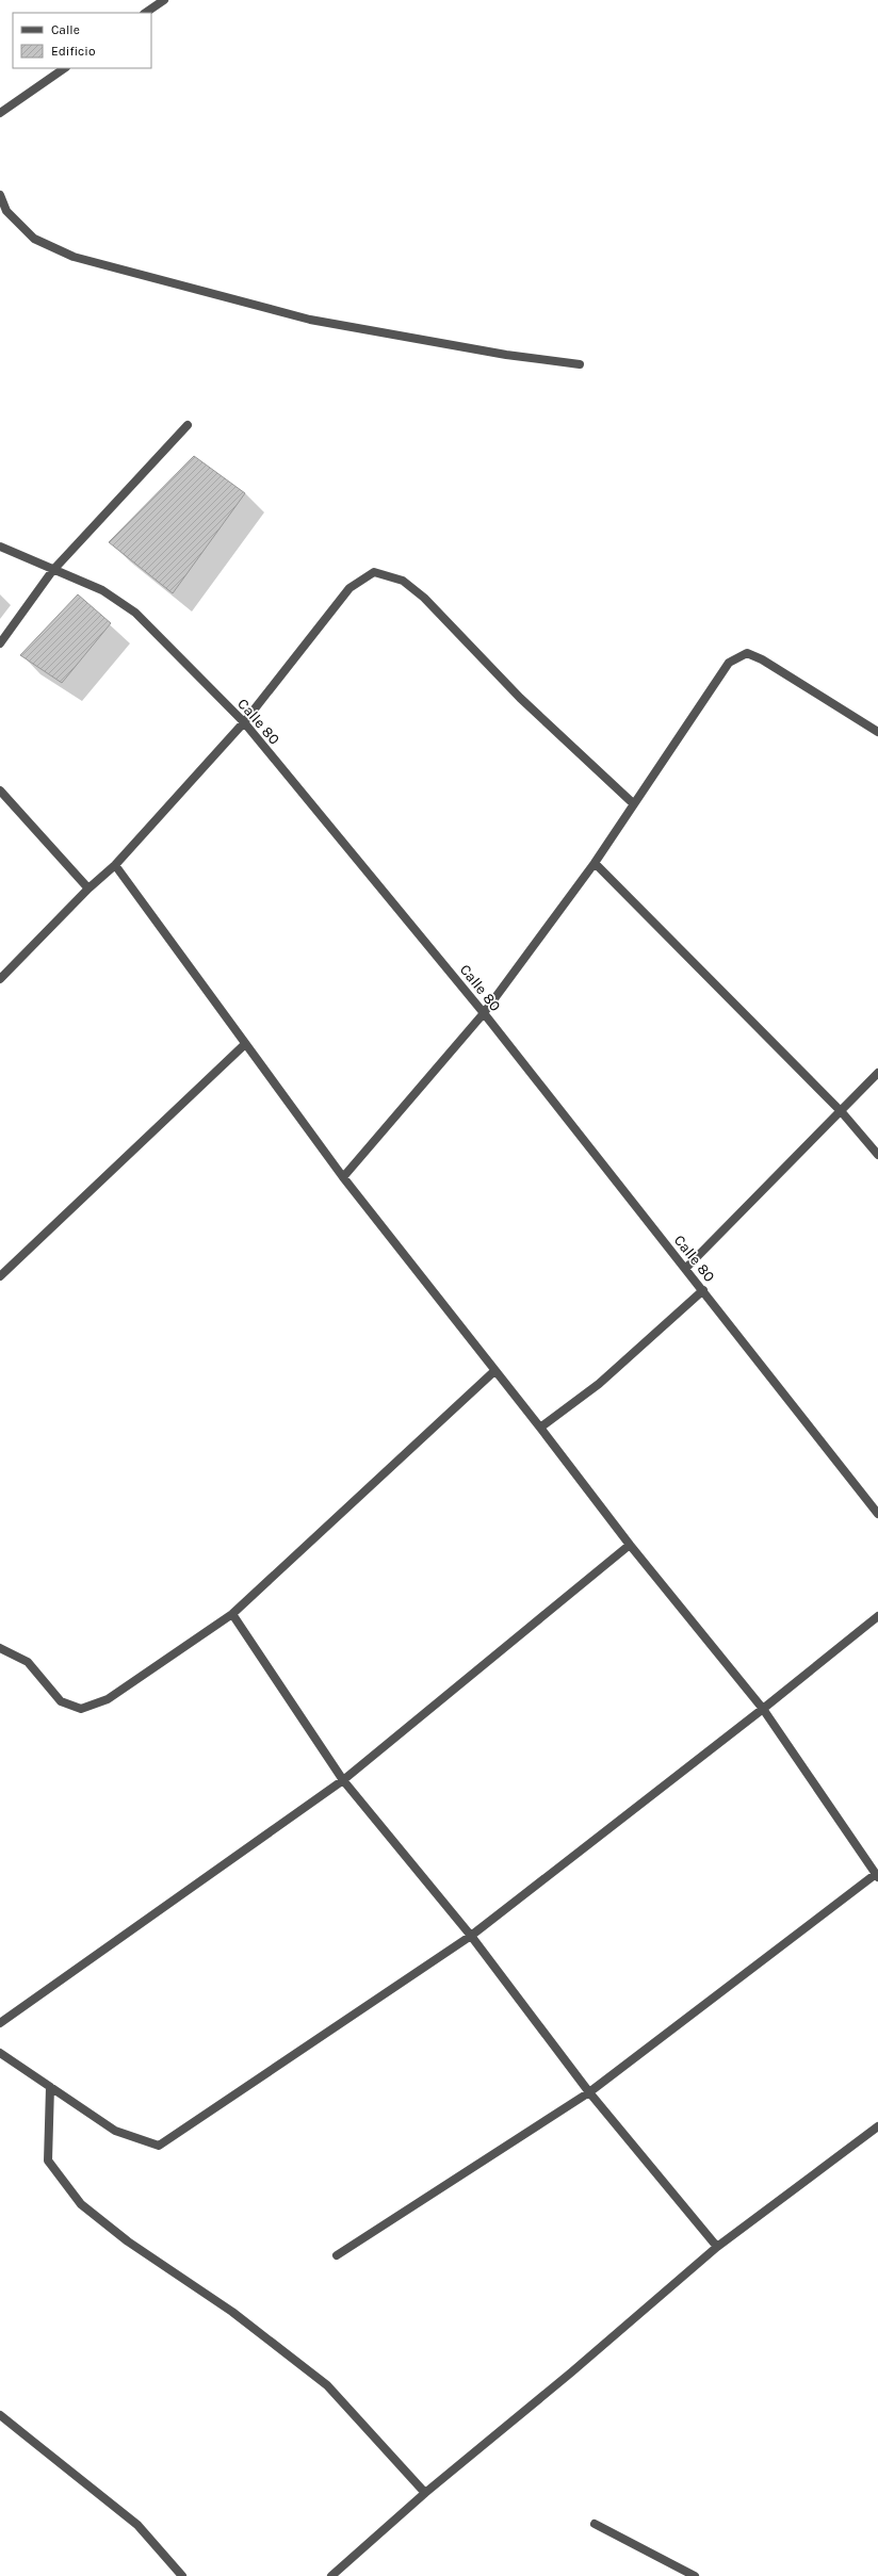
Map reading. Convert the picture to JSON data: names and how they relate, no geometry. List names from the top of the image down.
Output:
{
  "streets": {
    "street": ["Calle 80"]
  },
  "legend": ["Calle", "Edificio"]
}
